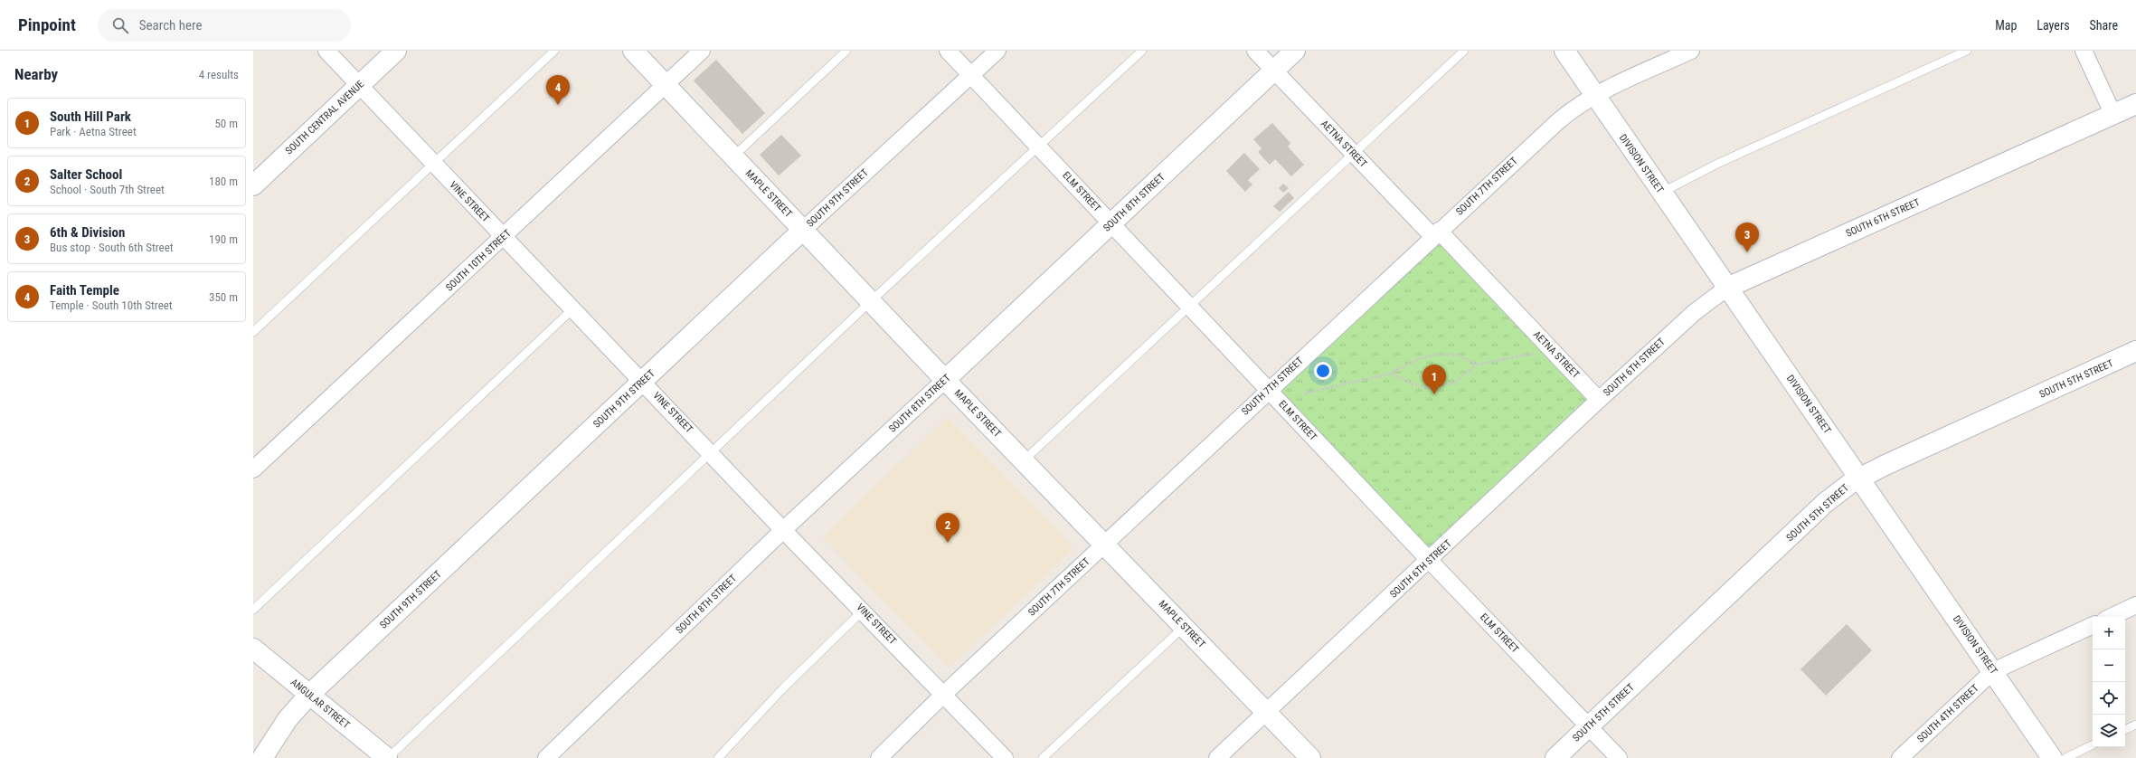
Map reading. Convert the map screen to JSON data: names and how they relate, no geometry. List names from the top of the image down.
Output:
{
  "streets": {
    "street": [
      "SOUTH CENTRAL AVENUE",
      "AETNA STREET",
      "DIVISION STREET",
      "SOUTH 7TH STREET",
      "ELM STREET",
      "MAPLE STREET",
      "SOUTH 9TH STREET",
      "VINE STREET",
      "SOUTH 8TH STREET",
      "SOUTH 6TH STREET",
      "SOUTH 10TH STREET",
      "SOUTH 5TH STREET",
      "ANGULAR STREET",
      "SOUTH 4TH STREET"
    ]
  },
  "crossings": [
    ["SOUTH CENTRAL AVENUE", "VINE STREET"],
    ["AETNA STREET", "SOUTH 7TH STREET"],
    ["AETNA STREET", "SOUTH 8TH STREET"],
    ["AETNA STREET", "SOUTH 6TH STREET"],
    ["DIVISION STREET", "SOUTH 7TH STREET"],
    ["DIVISION STREET", "SOUTH 6TH STREET"],
    ["DIVISION STREET", "SOUTH 5TH STREET"],
    ["DIVISION STREET", "SOUTH 4TH STREET"],
    ["SOUTH 7TH STREET", "ELM STREET"],
    ["SOUTH 7TH STREET", "MAPLE STREET"],
    ["SOUTH 7TH STREET", "VINE STREET"],
    ["ELM STREET", "SOUTH 9TH STREET"],
    ["ELM STREET", "SOUTH 8TH STREET"],
    ["ELM STREET", "SOUTH 6TH STREET"],
    ["ELM STREET", "SOUTH 5TH STREET"],
    ["MAPLE STREET", "SOUTH 9TH STREET"],
    ["MAPLE STREET", "SOUTH 8TH STREET"],
    ["MAPLE STREET", "SOUTH 6TH STREET"],
    ["MAPLE STREET", "SOUTH 10TH STREET"],
    ["SOUTH 9TH STREET", "VINE STREET"],
    ["SOUTH 9TH STREET", "ANGULAR STREET"],
    ["VINE STREET", "SOUTH 8TH STREET"],
    ["VINE STREET", "SOUTH 10TH STREET"]
  ],
  "page": {
    "header": "Pinpoint",
    "search": "Search here",
    "nav": ["Map", "Layers", "Share"],
    "heading": ["Nearby", "4 results"],
    "pins": [
      "4",
      "3",
      "1",
      "2"
    ],
    "list": [
      {
        "mark": "1",
        "name": "South Hill Park",
        "note": "Park · Aetna Street",
        "value": "50 m"
      },
      {
        "mark": "2",
        "name": "Salter School",
        "note": "School · South 7th Street",
        "value": "180 m"
      },
      {
        "mark": "3",
        "name": "6th & Division",
        "note": "Bus stop · South 6th Street",
        "value": "190 m"
      },
      {
        "mark": "4",
        "name": "Faith Temple",
        "note": "Temple · South 10th Street",
        "value": "350 m"
      }
    ],
    "map_buttons": ["+", "−"]
  }
}
